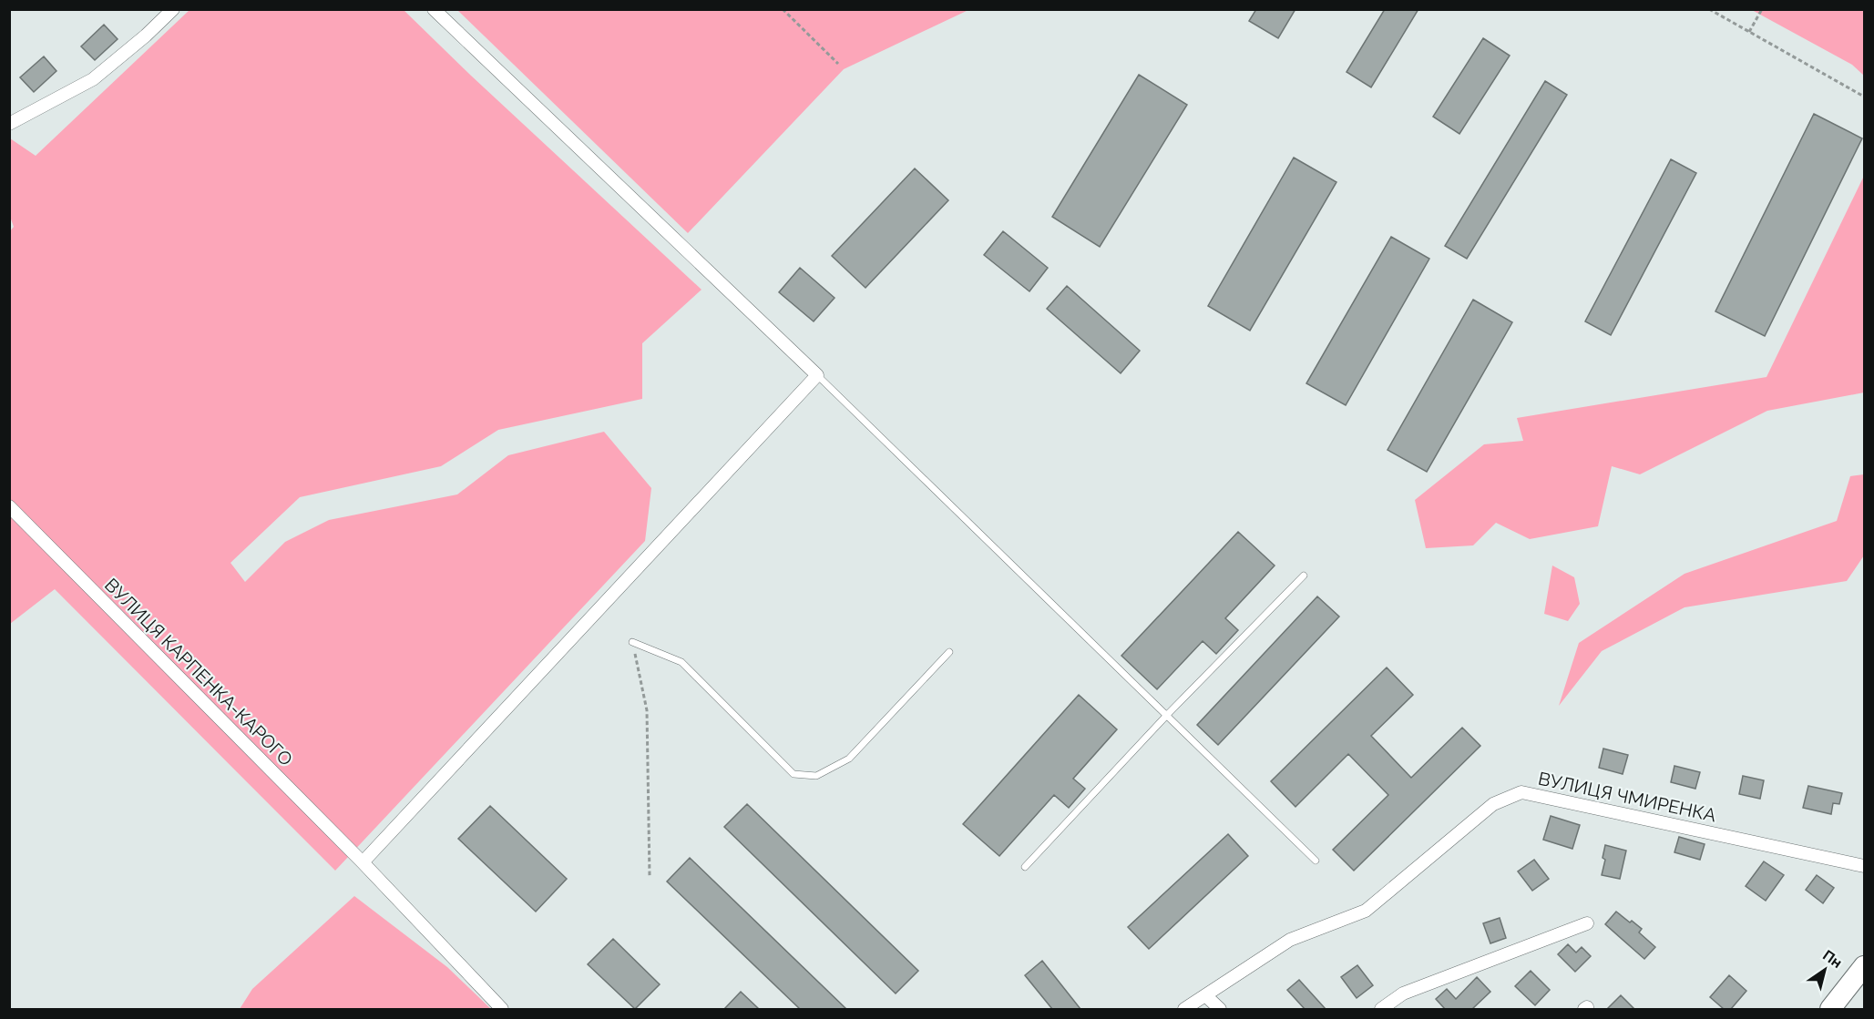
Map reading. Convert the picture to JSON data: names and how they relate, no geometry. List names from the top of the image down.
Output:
{
  "streets": {
    "street": ["ВУЛИЦЯ КАРПЕНКА-КАРОГО", "ВУЛИЦЯ ЧМИРЕНКА"]
  },
  "north": "top right"
}
